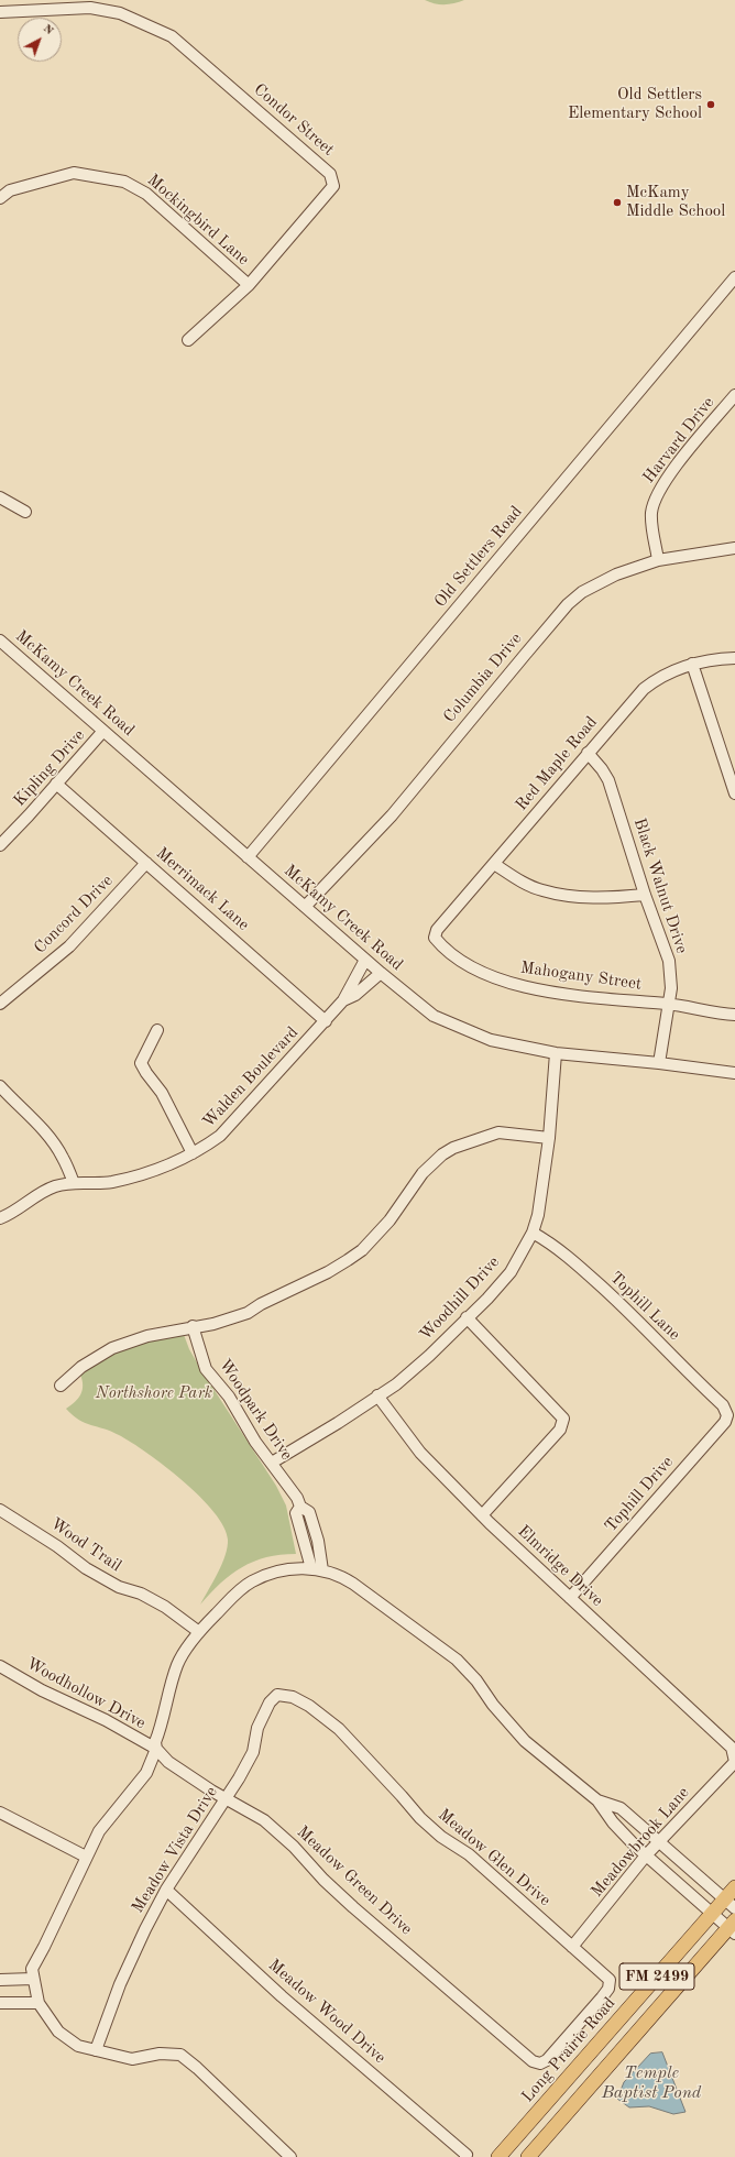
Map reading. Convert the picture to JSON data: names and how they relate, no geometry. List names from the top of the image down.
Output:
{
  "streets": {
    "main road": ["FM 2499", "Long Prairie Road"],
    "street": [
      "Condor Street",
      "Mockingbird Lane",
      "Harvard Drive",
      "Old Settlers Road",
      "Columbia Drive",
      "McKamy Creek Road",
      "Red Maple Road",
      "Kipling Drive",
      "Black Walnut Drive",
      "Merrimack Lane",
      "Concord Drive",
      "Mahogany Street",
      "Walden Boulevard",
      "Woodhill Drive",
      "Tophill Lane",
      "Woodpark Drive",
      "Tophill Drive",
      "Wood Trail",
      "Elmridge Drive",
      "Woodhollow Drive",
      "Meadowbrook Lane",
      "Meadow Vista Drive",
      "Meadow Glen Drive",
      "Meadow Green Drive",
      "Meadow Wood Drive"
    ]
  },
  "crossings": [
    ["Condor Street", "Mockingbird Lane"],
    ["Harvard Drive", "Columbia Drive"],
    ["Old Settlers Road", "McKamy Creek Road"],
    ["Columbia Drive", "McKamy Creek Road"],
    ["McKamy Creek Road", "Kipling Drive"],
    ["McKamy Creek Road", "Black Walnut Drive"],
    ["McKamy Creek Road", "Walden Boulevard"],
    ["McKamy Creek Road", "Woodhill Drive"],
    ["Red Maple Road", "Black Walnut Drive"],
    ["Red Maple Road", "Mahogany Street"],
    ["Kipling Drive", "Merrimack Lane"],
    ["Black Walnut Drive", "Mahogany Street"],
    ["Merrimack Lane", "Concord Drive"],
    ["Merrimack Lane", "Walden Boulevard"],
    ["Woodhill Drive", "Tophill Lane"],
    ["Woodhill Drive", "Woodpark Drive"],
    ["Woodhill Drive", "Elmridge Drive"],
    ["Tophill Lane", "Tophill Drive"],
    ["Tophill Drive", "Elmridge Drive"],
    ["Elmridge Drive", "Meadowbrook Lane"],
    ["Woodhollow Drive", "Meadow Green Drive"],
    ["Meadowbrook Lane", "Meadow Glen Drive"],
    ["Meadow Vista Drive", "Meadow Glen Drive"],
    ["Meadow Vista Drive", "Meadow Green Drive"],
    ["Meadow Vista Drive", "Meadow Wood Drive"],
    ["Meadow Glen Drive", "Meadow Green Drive"]
  ],
  "water": ["Temple Baptist Pond"],
  "parks": ["Northshore Park"],
  "places": ["Old Settlers Elementary School", "McKamy Middle School"],
  "north": "top right"
}
